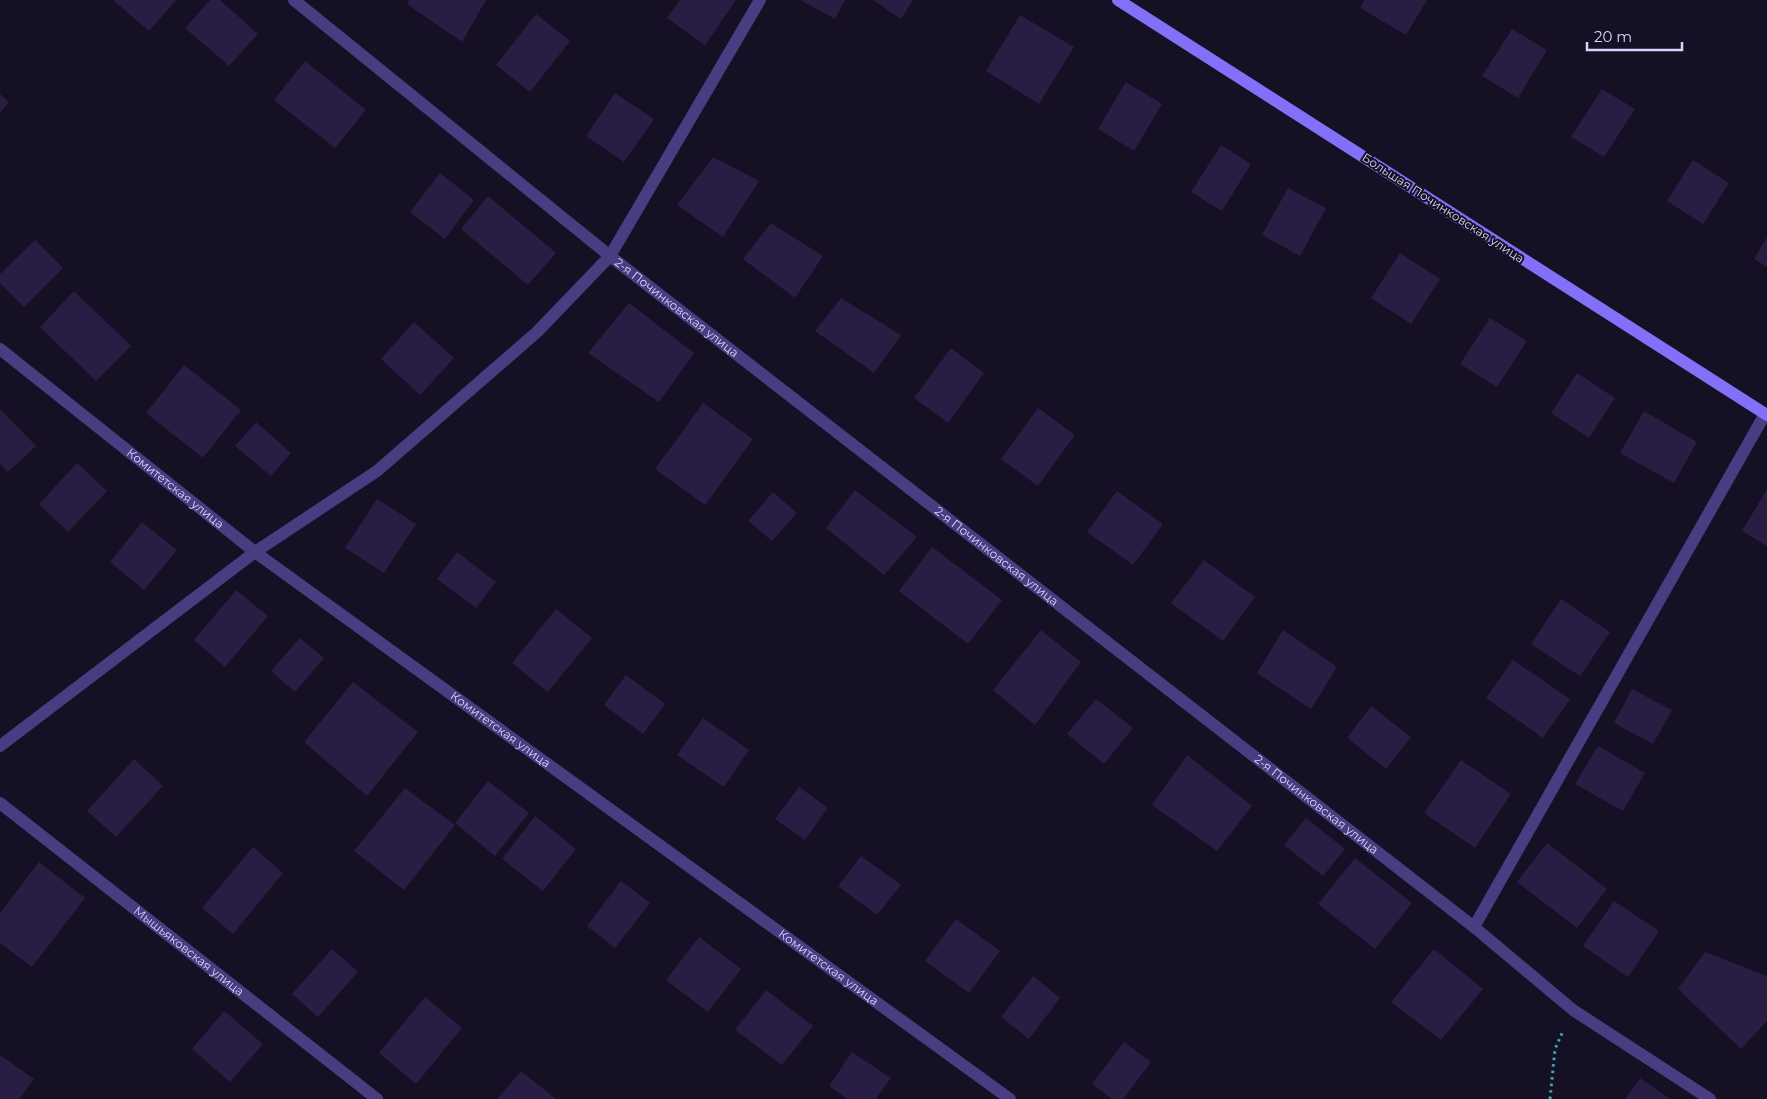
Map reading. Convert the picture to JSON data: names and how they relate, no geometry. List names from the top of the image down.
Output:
{
  "streets": {
    "street": [
      "Большая Починковская улица",
      "2-я Починковская улица",
      "Комитетская улица",
      "Мышьяковская улица"
    ]
  },
  "scale_bar": "20 m"
}
